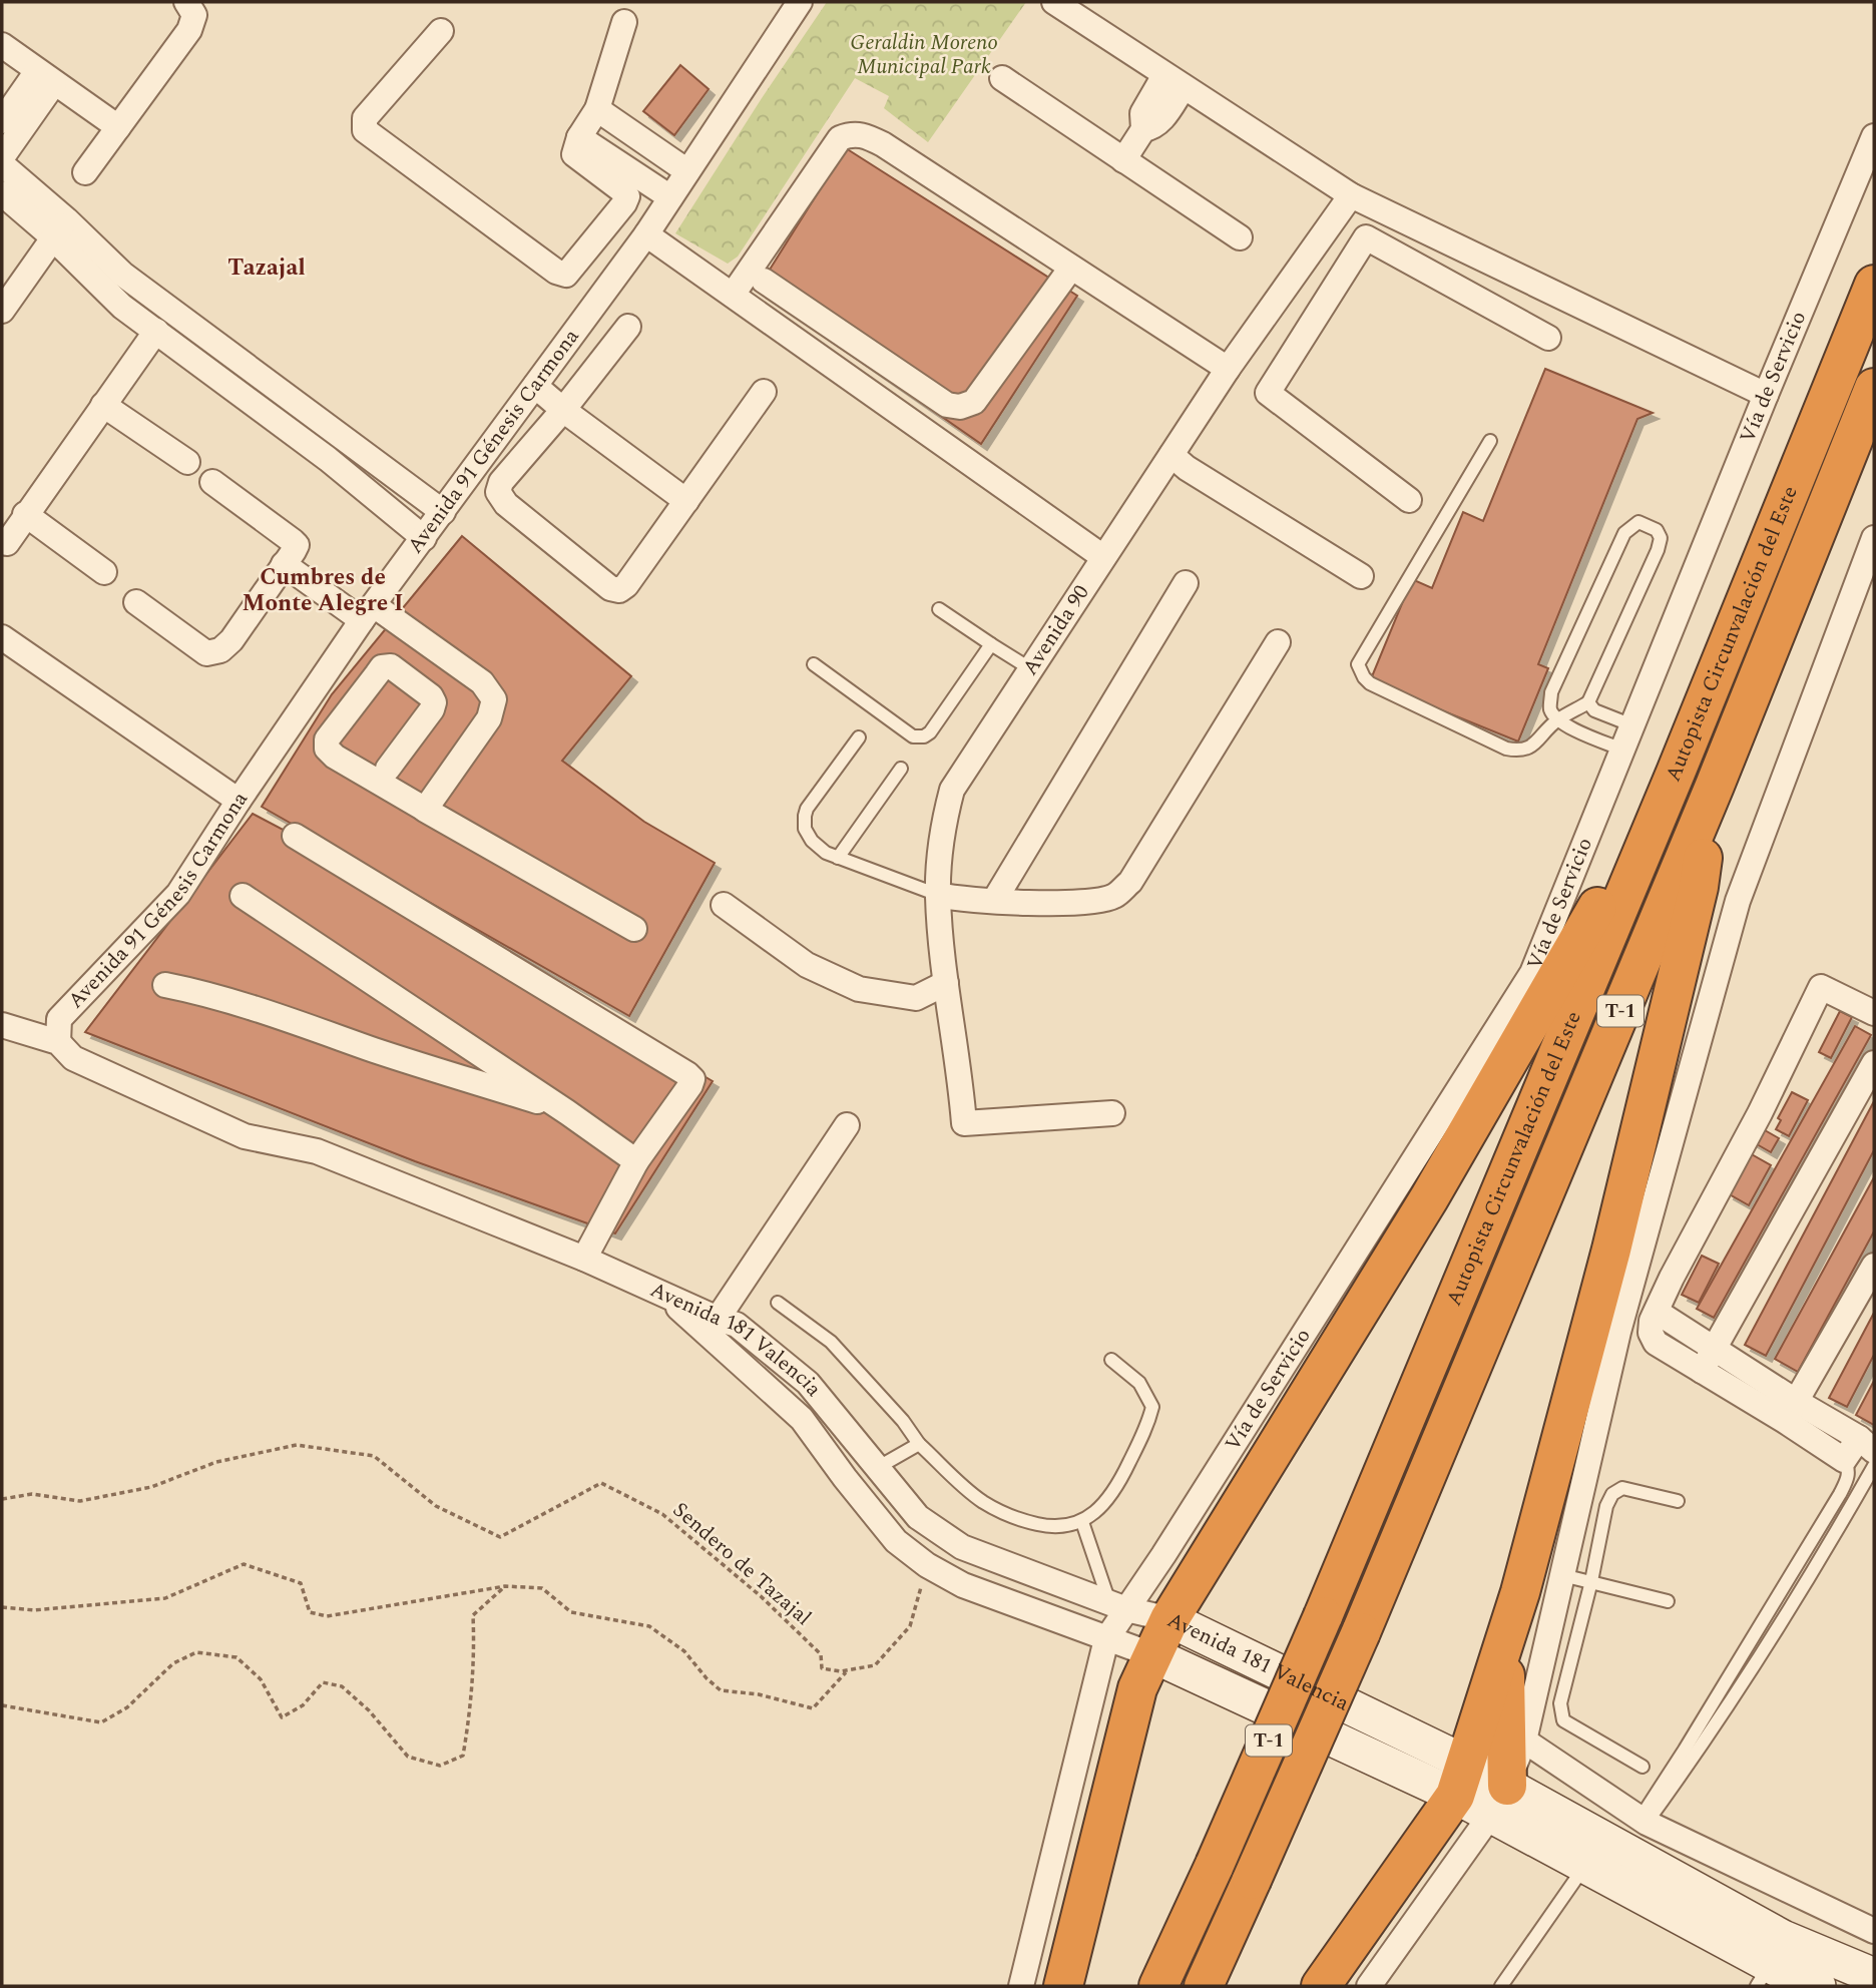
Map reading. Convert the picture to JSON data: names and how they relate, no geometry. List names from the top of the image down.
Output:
{
  "streets": {
    "highway": ["Autopista Circunvalación del Este", "T-1"],
    "street": [
      "Vía de Servicio",
      "Avenida 91 Génesis Carmona",
      "Avenida 90",
      "Avenida 181 Valencia"
    ],
    "path": ["Sendero de Tazajal"]
  },
  "crossings": [
    ["Vía de Servicio", "Avenida 181 Valencia"]
  ],
  "districts": ["Tazajal", "Cumbres de Monte Alegre I"],
  "parks": ["Geraldin Moreno Municipal Park"]
}
